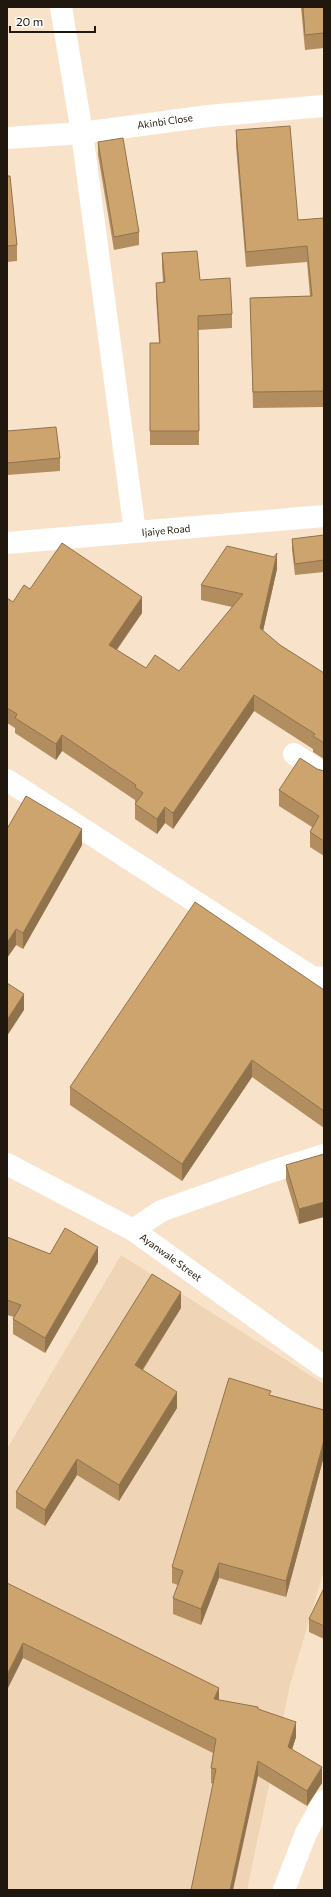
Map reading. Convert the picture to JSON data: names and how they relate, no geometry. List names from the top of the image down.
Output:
{
  "streets": {
    "street": ["Akinbi Close", "Ijaiye Road", "Ayanwale Street"]
  },
  "scale_bar": "20 m"
}
